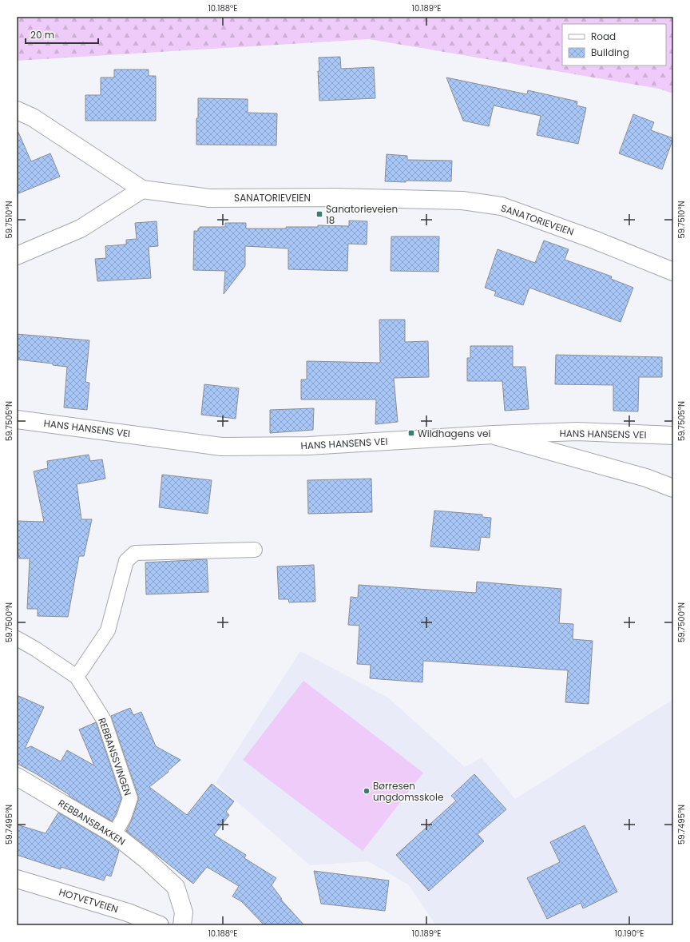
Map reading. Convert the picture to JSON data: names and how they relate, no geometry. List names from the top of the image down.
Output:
{
  "streets": {
    "street": [
      "SANATORIEVEIEN",
      "HANS HANSENS VEI",
      "REBBANSBAKKEN",
      "HOTVETVEIEN"
    ],
    "lane": ["REBBANSSVINGEN"]
  },
  "crossings": [
    ["REBBANSSVINGEN", "REBBANSBAKKEN"]
  ],
  "places": {
    "transit": ["Sanatorieveien 18", "Wildhagens vei"],
    "other": ["Børresen ungdomsskole"]
  },
  "legend": ["Road", "Building"],
  "scale_bar": "20 m",
  "coordinates": [
    "10.188°E",
    "10.189°E",
    "59.7510°N",
    "59.7505°N",
    "59.7500°N",
    "59.7495°N",
    "10.190°E"
  ]
}
